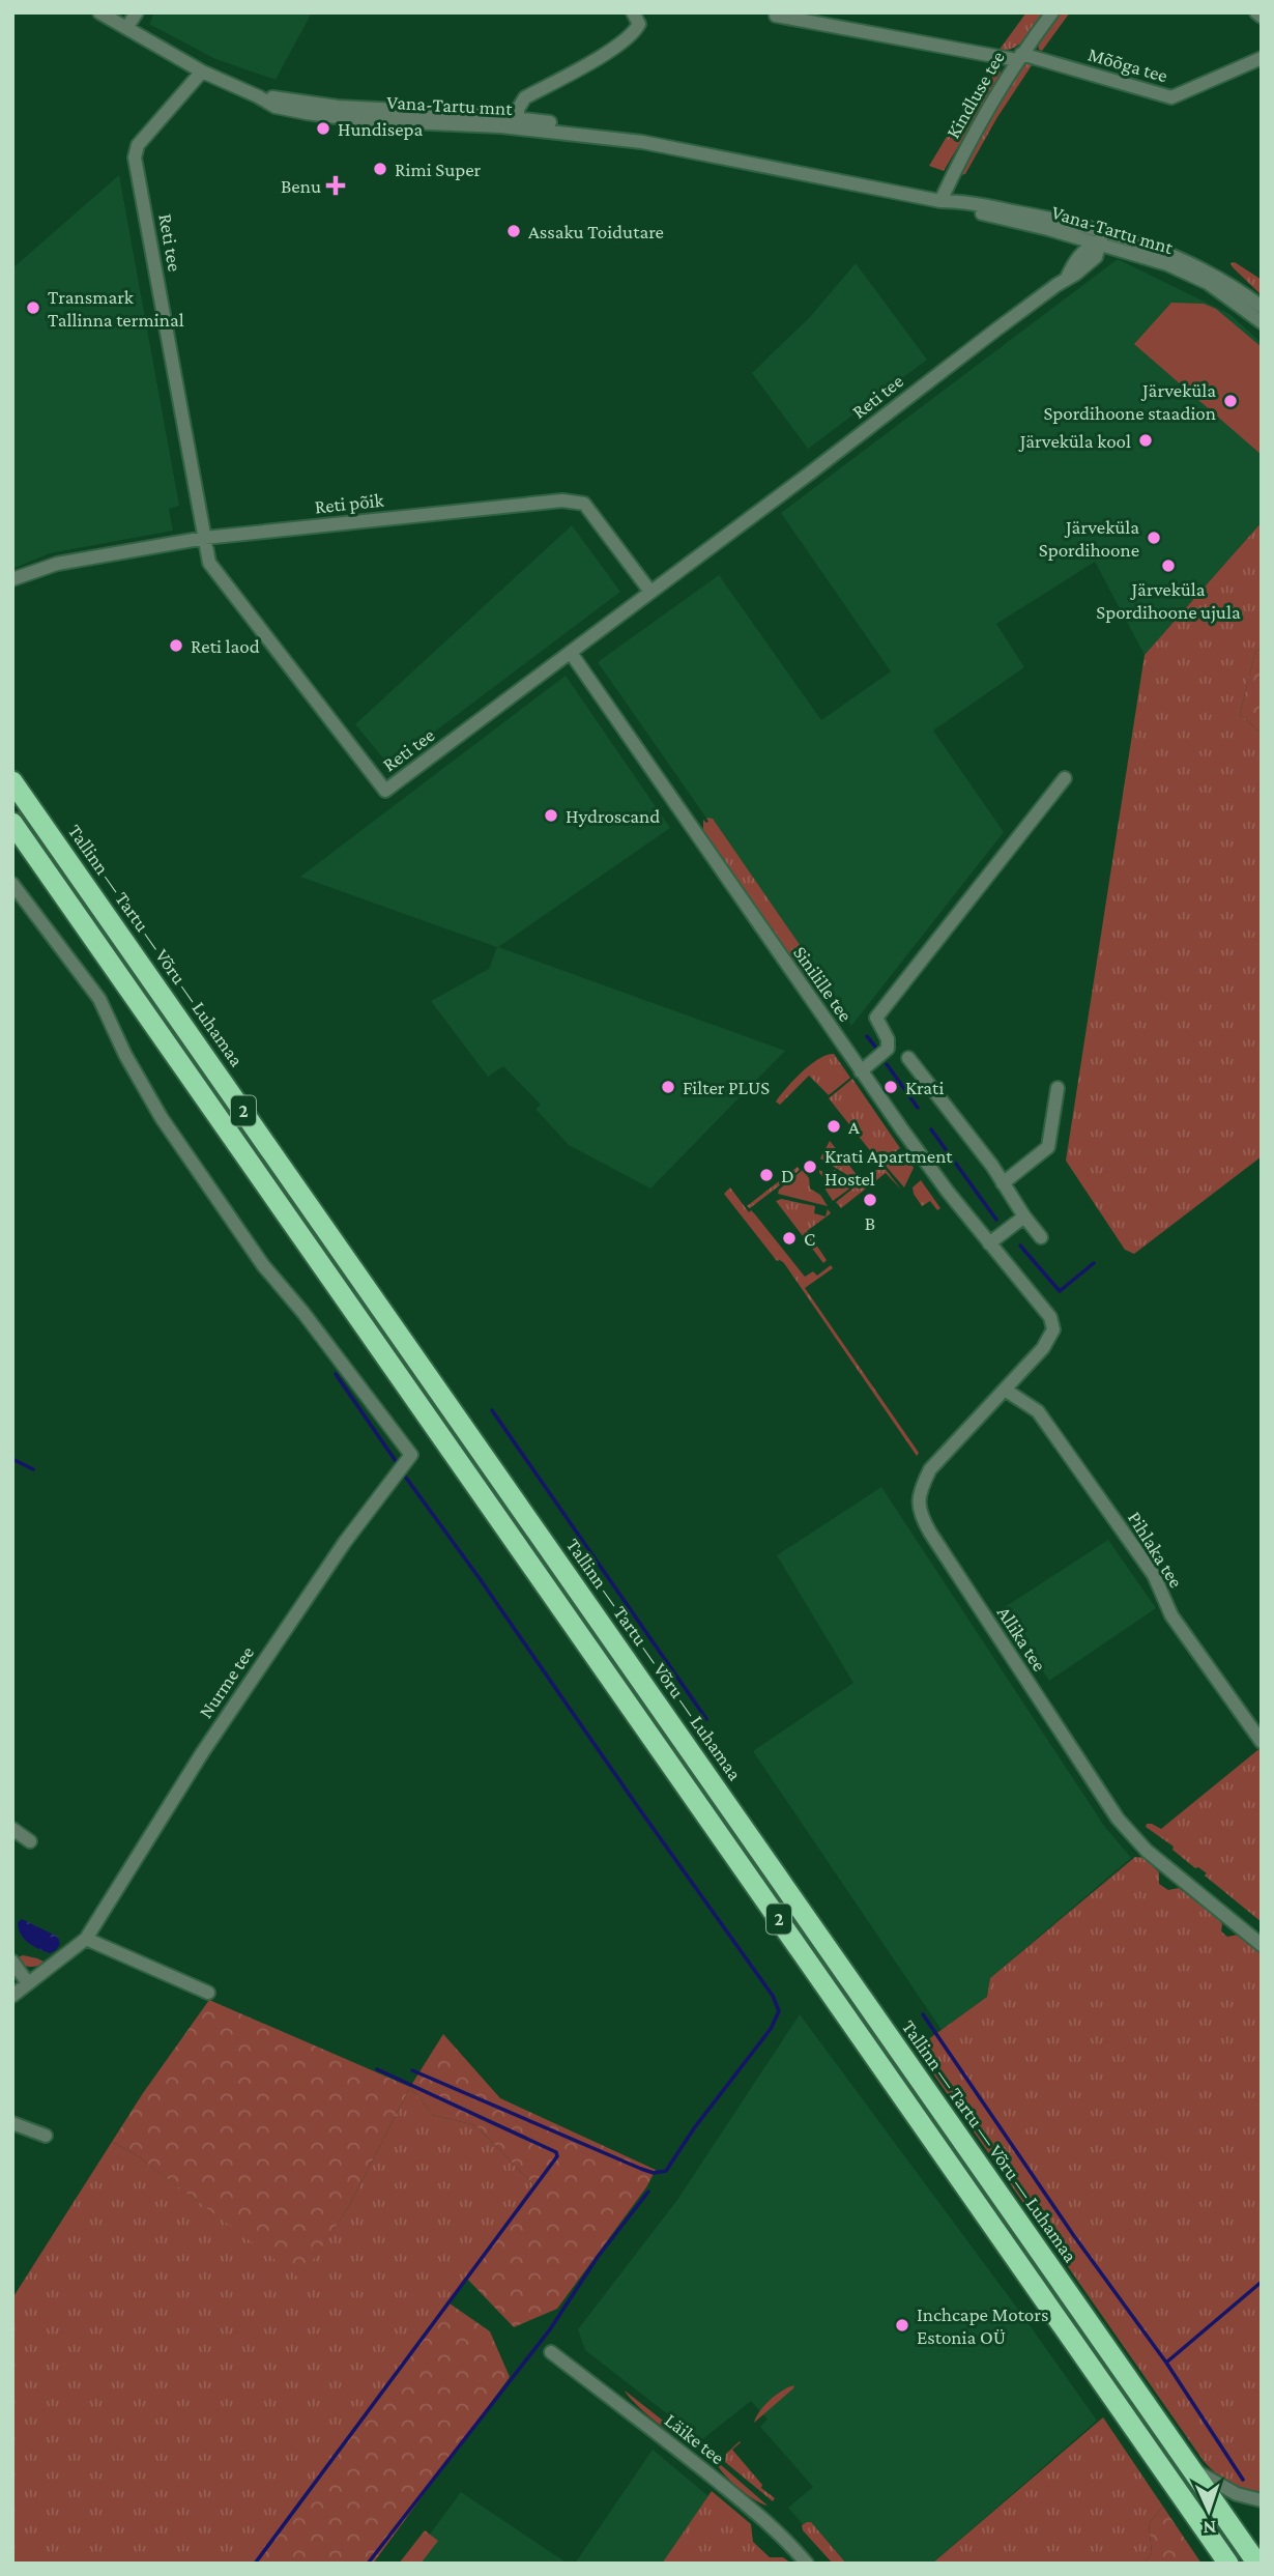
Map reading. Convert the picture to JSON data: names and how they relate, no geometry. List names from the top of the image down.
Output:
{
  "streets": {
    "highway": ["Tallinn — Tartu — Võru — Luhamaa", "2"],
    "street": [
      "Mõõga tee",
      "Kindluse tee",
      "Vana-Tartu mnt",
      "Reti tee",
      "Reti põik",
      "Sinilille tee",
      "Pihlaka tee",
      "Allika tee",
      "Nurme tee",
      "Läike tee"
    ]
  },
  "crossings": [
    ["Mõõga tee", "Kindluse tee"],
    ["Kindluse tee", "Vana-Tartu mnt"],
    ["Vana-Tartu mnt", "Reti tee"],
    ["Reti tee", "Reti põik"],
    ["Reti tee", "Sinilille tee"],
    ["Sinilille tee", "Allika tee"],
    ["Pihlaka tee", "Allika tee"]
  ],
  "places": {
    "other": [
      "Hundisepa",
      "Rimi Super",
      "Assaku Toidutare",
      "Transmark Tallinna terminal",
      "Järveküla Spordihoone staadion",
      "Järveküla kool",
      "Järveküla Spordihoone",
      "Järveküla Spordihoone ujula",
      "Reti laod",
      "Hydroscand",
      "Filter PLUS",
      "Krati",
      "A",
      "Krati Apartment Hostel",
      "D",
      "B",
      "C",
      "Inchcape Motors Estonia OÜ"
    ],
    "health": ["Benu"]
  },
  "north": "bottom"
}
